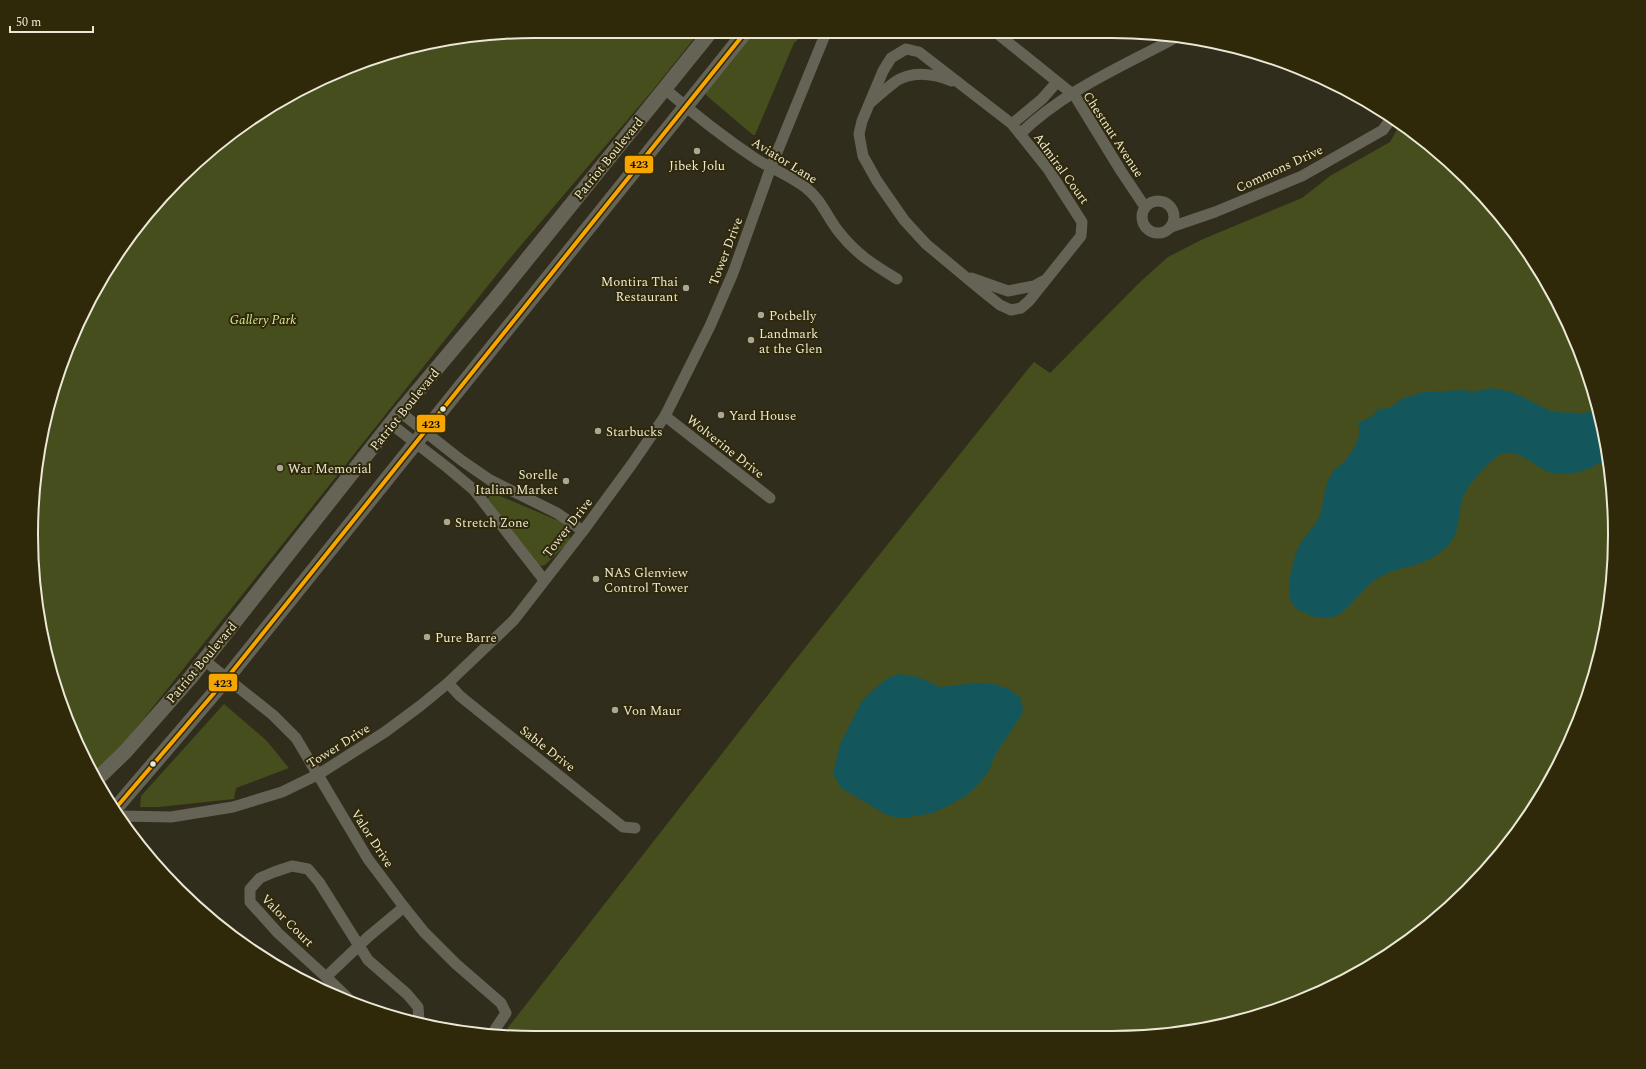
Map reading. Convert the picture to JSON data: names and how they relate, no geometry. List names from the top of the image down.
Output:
{
  "streets": {
    "main road": ["Patriot Boulevard"],
    "street": [
      "Chestnut Avenue",
      "Aviator Lane",
      "Admiral Court",
      "Commons Drive",
      "Tower Drive",
      "Wolverine Drive",
      "Sable Drive",
      "Valor Drive",
      "Valor Court"
    ]
  },
  "crossings": [
    ["Chestnut Avenue", "Admiral Court"],
    ["Chestnut Avenue", "Commons Drive"],
    ["Patriot Boulevard", "Aviator Lane"],
    ["Patriot Boulevard", "Valor Drive"],
    ["Aviator Lane", "Tower Drive"],
    ["Tower Drive", "Wolverine Drive"],
    ["Tower Drive", "Sable Drive"],
    ["Tower Drive", "Valor Drive"]
  ],
  "parks": ["Gallery Park"],
  "places": [
    "Jibek Jolu",
    "Montira Thai Restaurant",
    "Potbelly",
    "Landmark at the Glen",
    "Yard House",
    "Starbucks",
    "War Memorial",
    "Sorelle Italian Market",
    "Stretch Zone",
    "NAS Glenview Control Tower",
    "Pure Barre",
    "Von Maur"
  ],
  "lines": ["transit line 423"],
  "scale_bar": "50 m"
}
